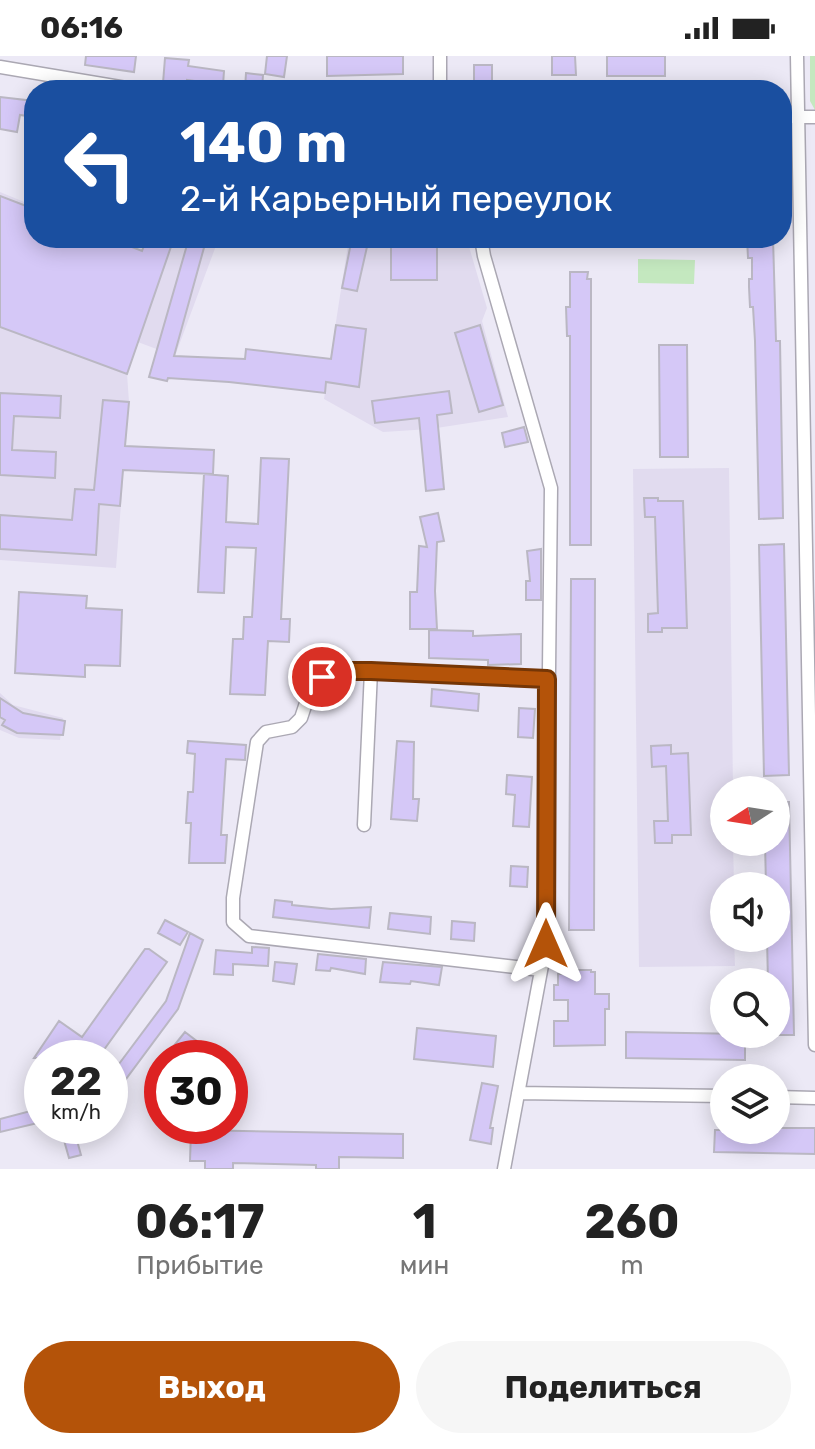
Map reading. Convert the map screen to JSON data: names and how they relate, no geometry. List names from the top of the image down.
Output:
{
  "north": "left",
  "page": {
    "status": "06:16",
    "turn": ["140 m", "2-й Карьерный переулок"],
    "speed": "22 km/h",
    "limit": "30",
    "eta": [
      "06:17",
      "Прибытие",
      "1",
      "мин",
      "260",
      "m"
    ],
    "buttons": ["Выход", "Поделиться"]
  }
}
